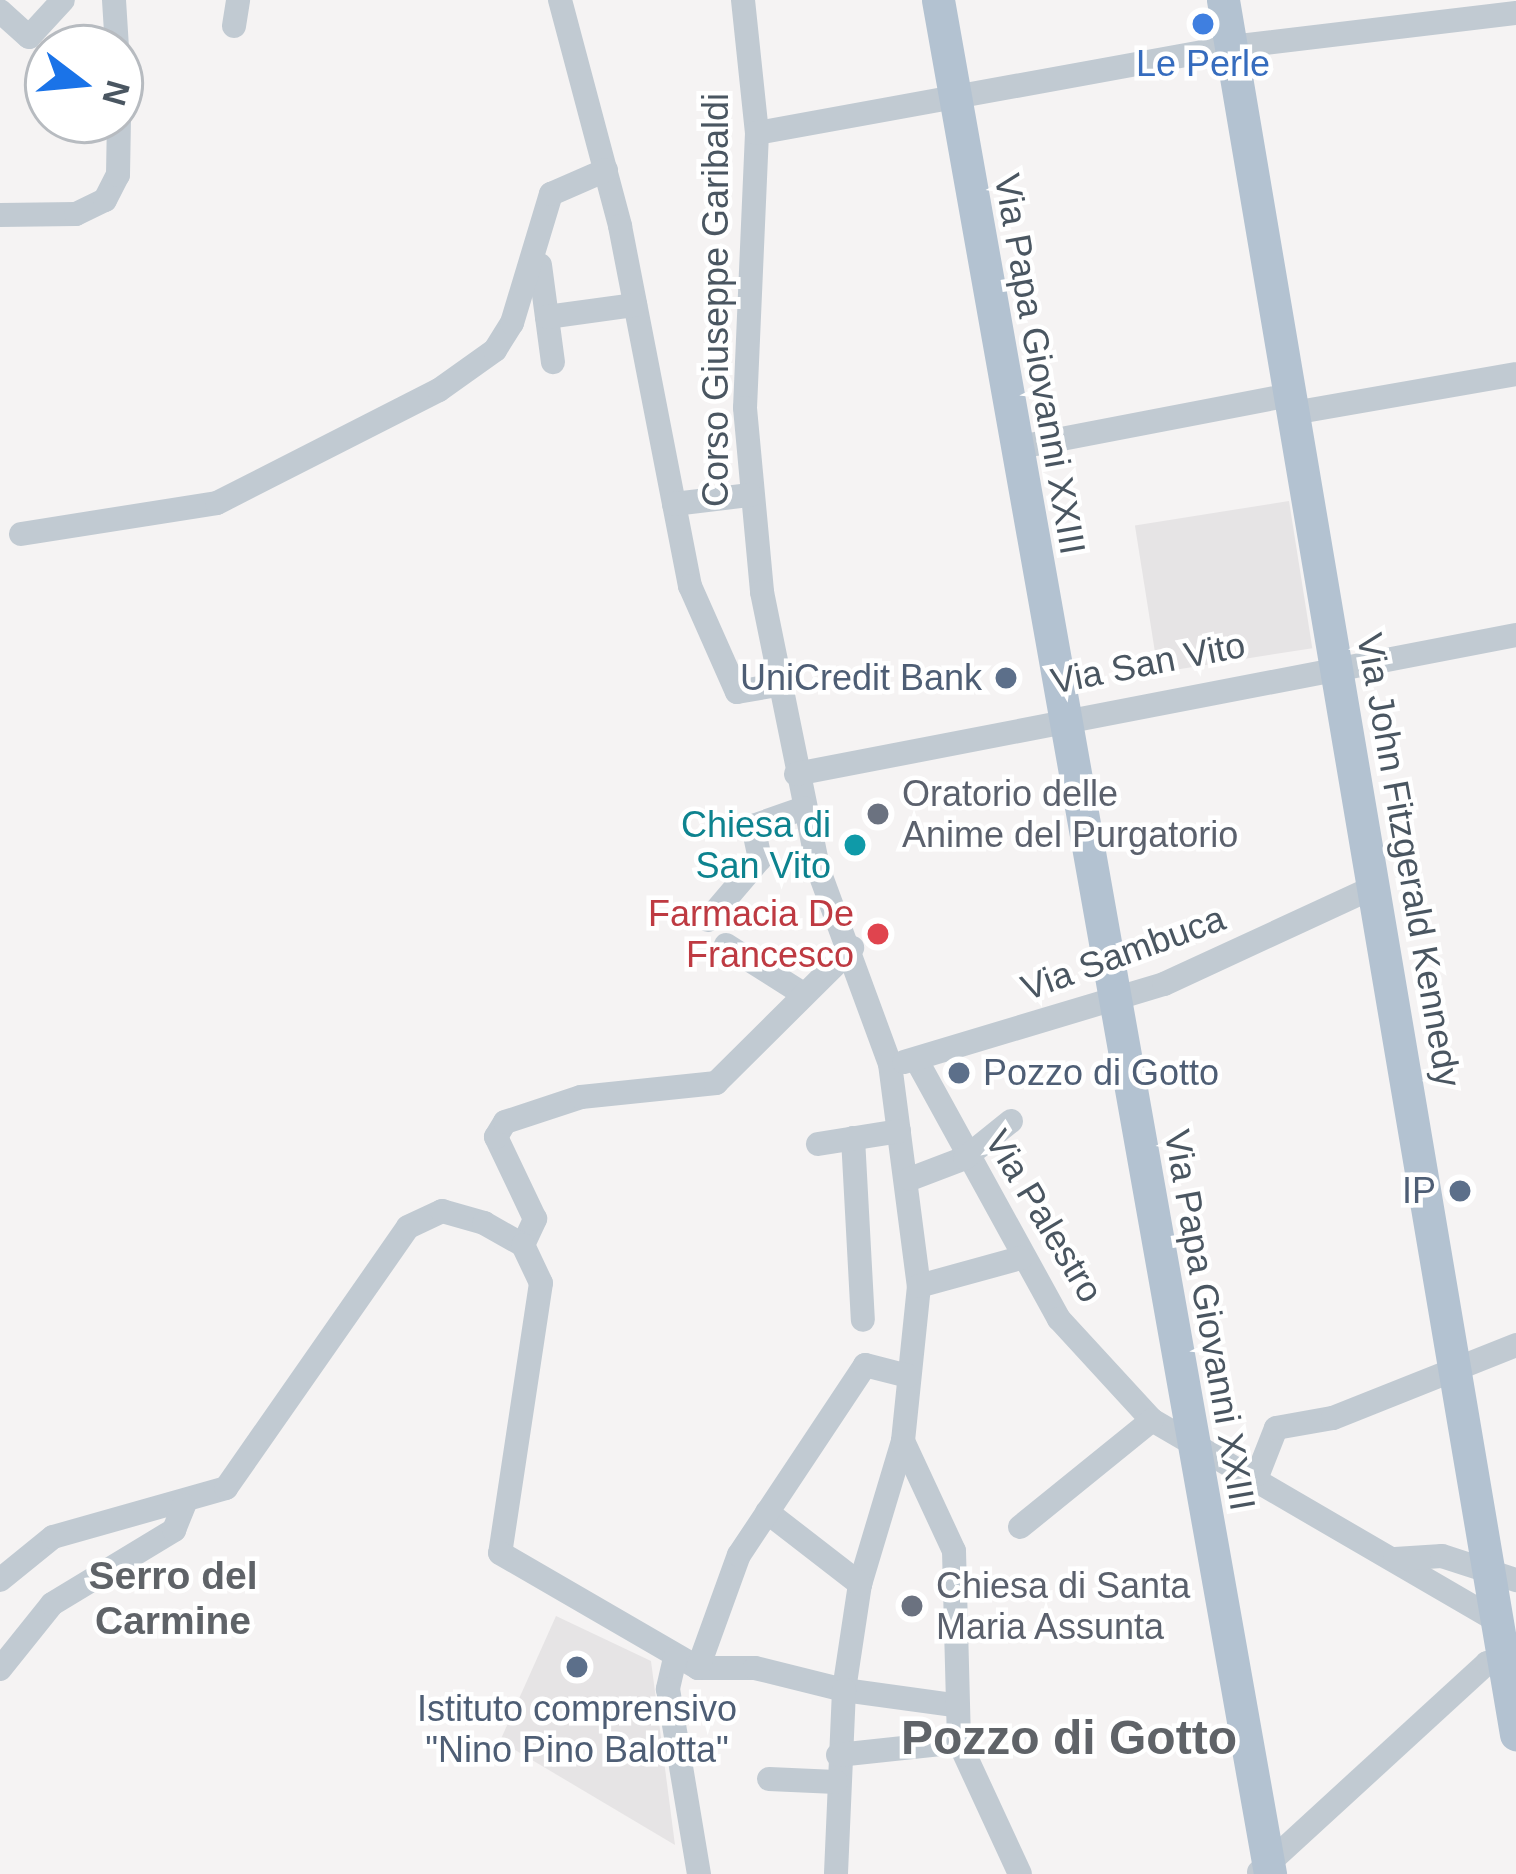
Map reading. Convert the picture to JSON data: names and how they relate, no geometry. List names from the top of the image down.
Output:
{
  "streets": {
    "main road": ["Via Papa Giovanni XXIII", "Via John Fitzgerald Kennedy"],
    "street": [
      "Corso Giuseppe Garibaldi",
      "Via San Vito",
      "Via Sambuca",
      "Via Palestro"
    ]
  },
  "crossings": [
    ["Corso Giuseppe Garibaldi", "Via San Vito"],
    ["Corso Giuseppe Garibaldi", "Via Sambuca"],
    ["Via Papa Giovanni XXIII", "Via San Vito"],
    ["Via Papa Giovanni XXIII", "Via Sambuca"],
    ["Via Papa Giovanni XXIII", "Via Palestro"],
    ["Via San Vito", "Via John Fitzgerald Kennedy"],
    ["Via John Fitzgerald Kennedy", "Via Sambuca"],
    ["Via John Fitzgerald Kennedy", "Via Palestro"],
    ["Via Sambuca", "Via Palestro"]
  ],
  "districts": ["Serro del Carmine", "Pozzo di Gotto"],
  "places": [
    "Le Perle",
    "UniCredit Bank",
    "Oratorio delle Anime del Purgatorio",
    "Chiesa di San Vito",
    "Farmacia De Francesco",
    "Pozzo di Gotto",
    "IP",
    "Chiesa di Santa Maria Assunta",
    "Istituto comprensivo \"Nino Pino Balotta\""
  ],
  "north": "right"
}
